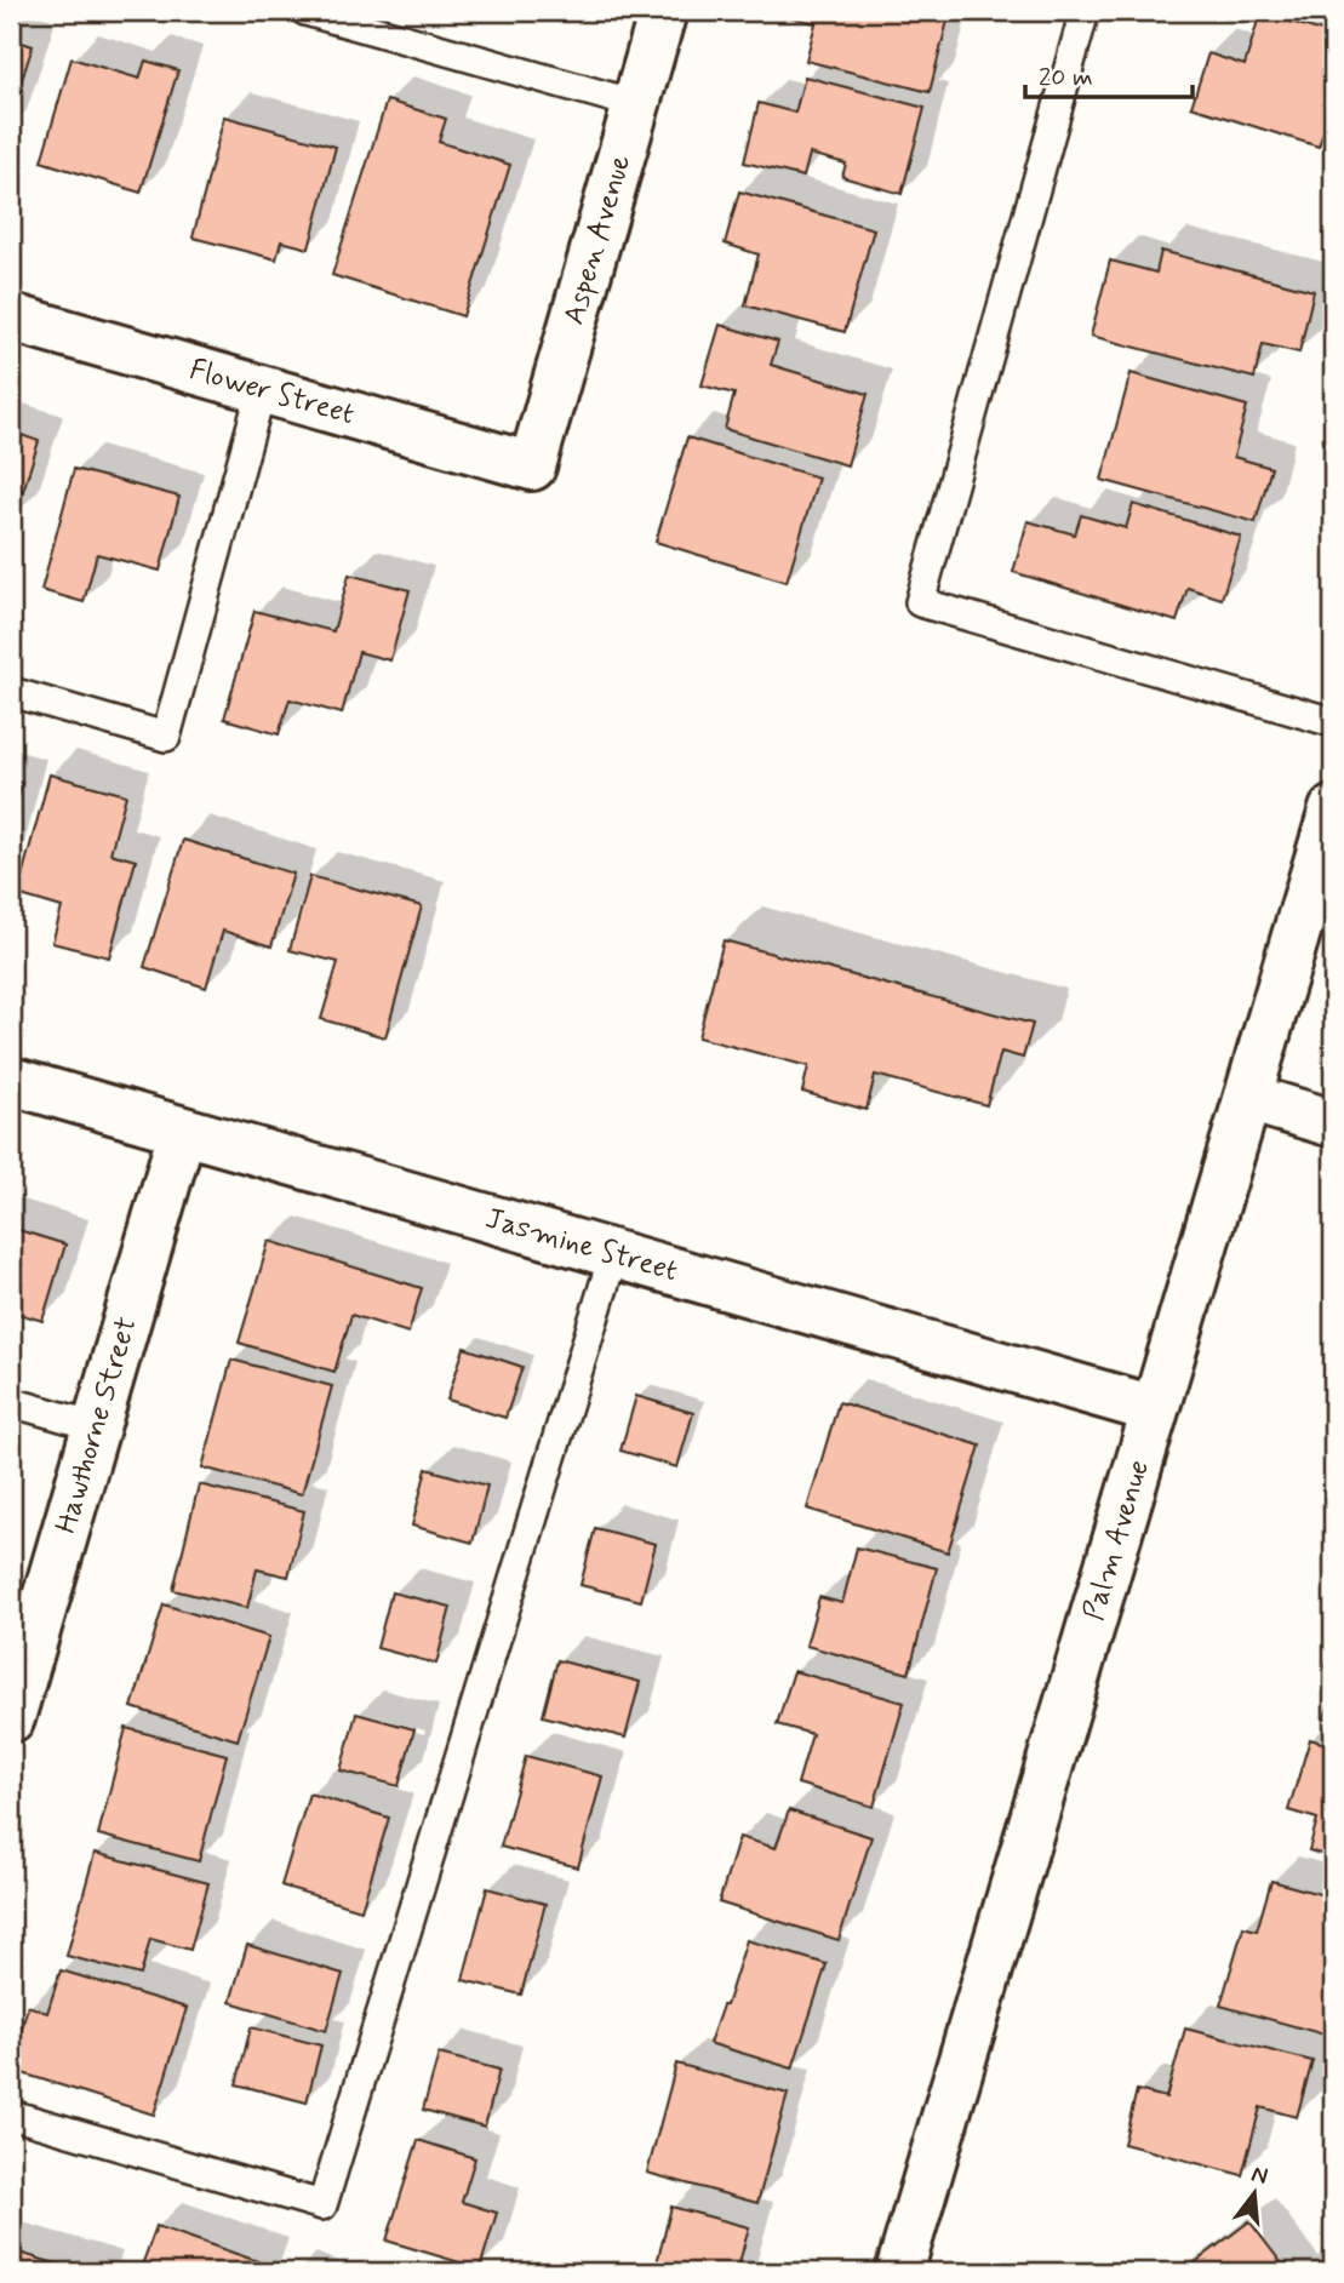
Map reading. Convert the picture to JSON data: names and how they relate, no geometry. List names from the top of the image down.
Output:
{
  "streets": {
    "street": [
      "Aspen Avenue",
      "Flower Street",
      "Jasmine Street",
      "Hawthorne Street",
      "Palm Avenue"
    ]
  },
  "crossings": [
    ["Aspen Avenue", "Flower Street"],
    ["Jasmine Street", "Hawthorne Street"],
    ["Jasmine Street", "Palm Avenue"]
  ],
  "scale_bar": "20 m",
  "north": "top"
}
